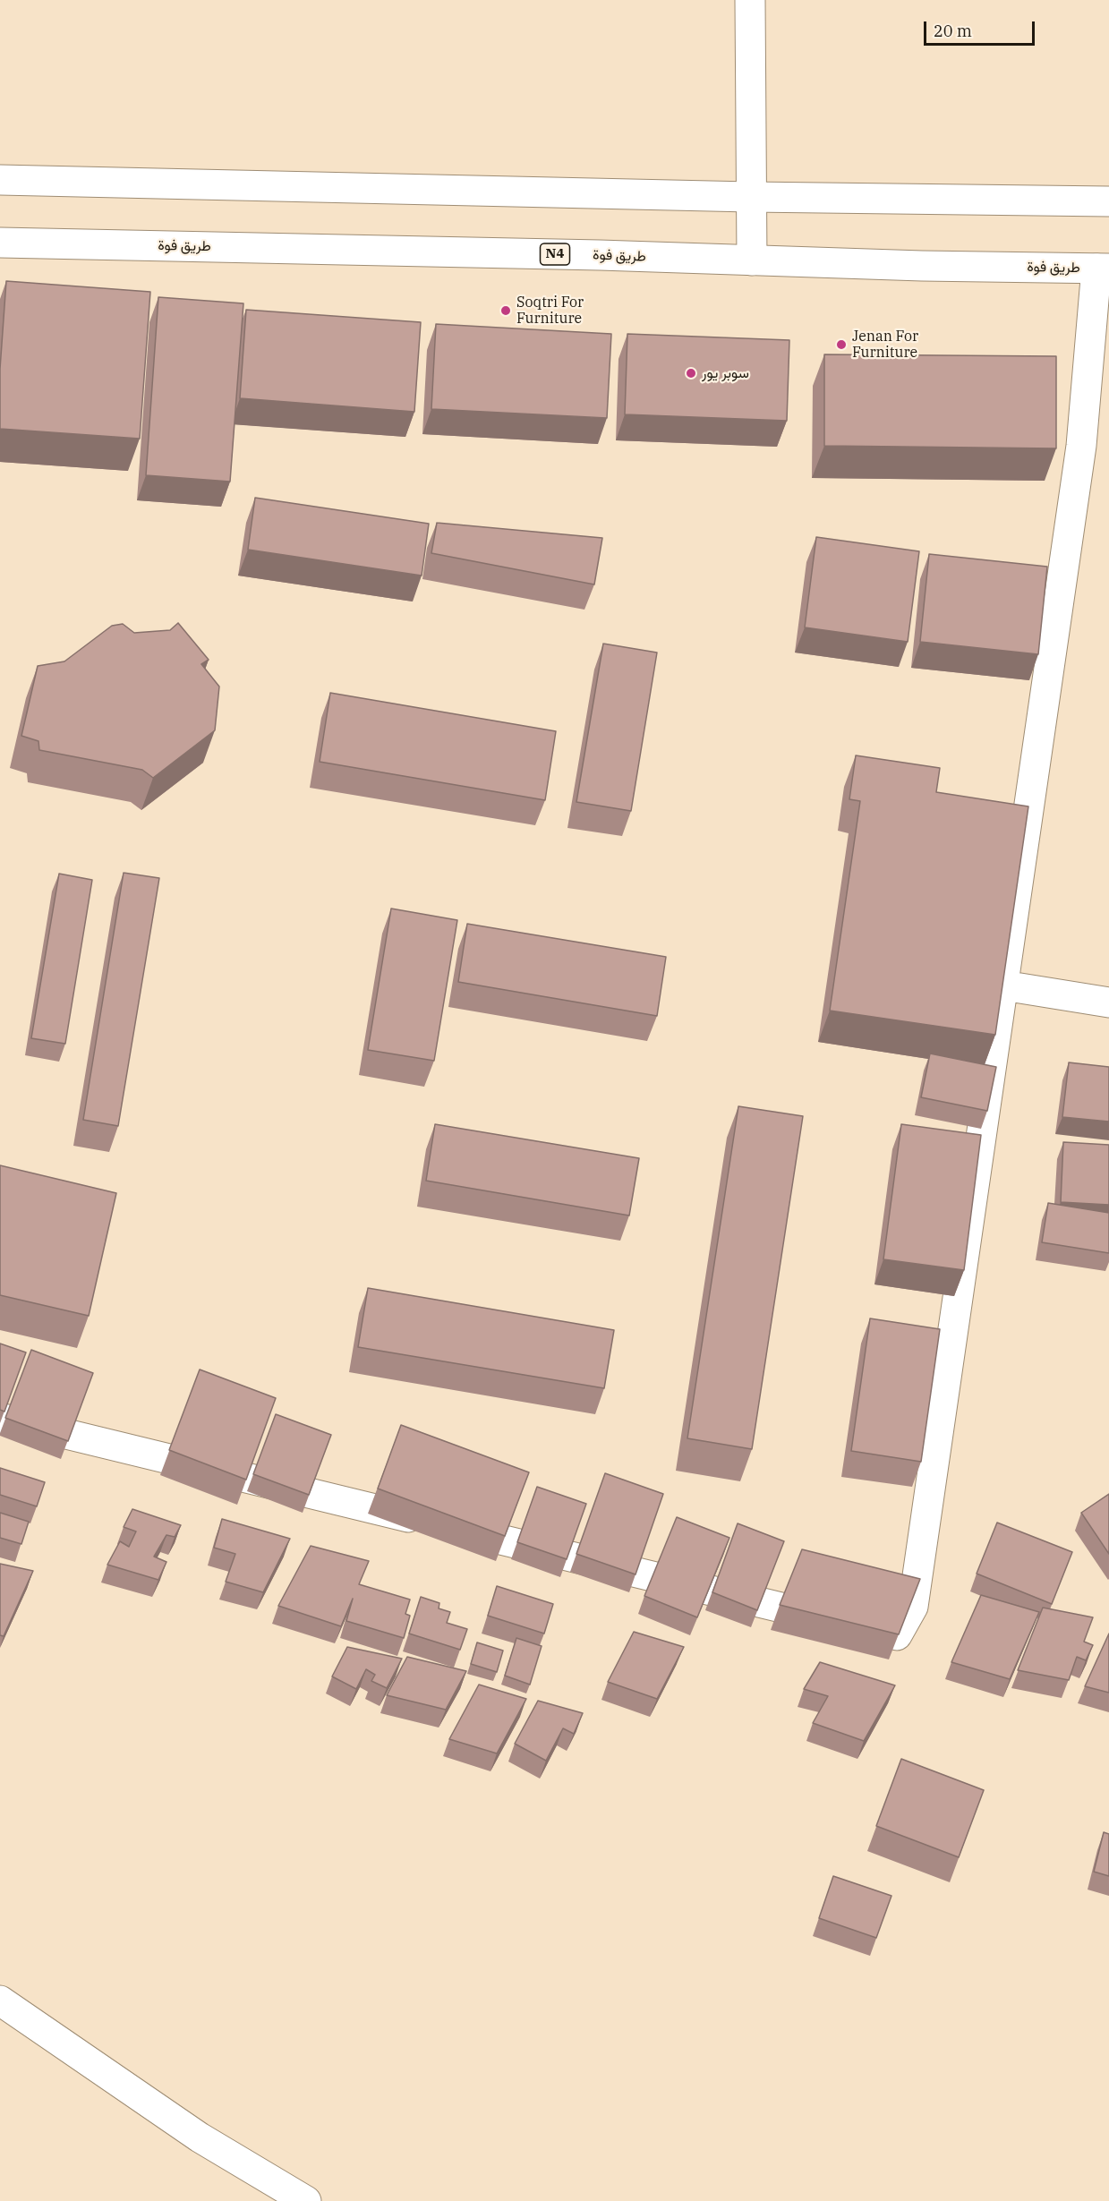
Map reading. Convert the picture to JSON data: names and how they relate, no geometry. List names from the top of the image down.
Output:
{
  "streets": {
    "main road": ["طريق فوة", "N4"]
  },
  "places": ["Soqtri For Furniture", "Jenan For Furniture", "سوبر يور"],
  "scale_bar": "20 m"
}
